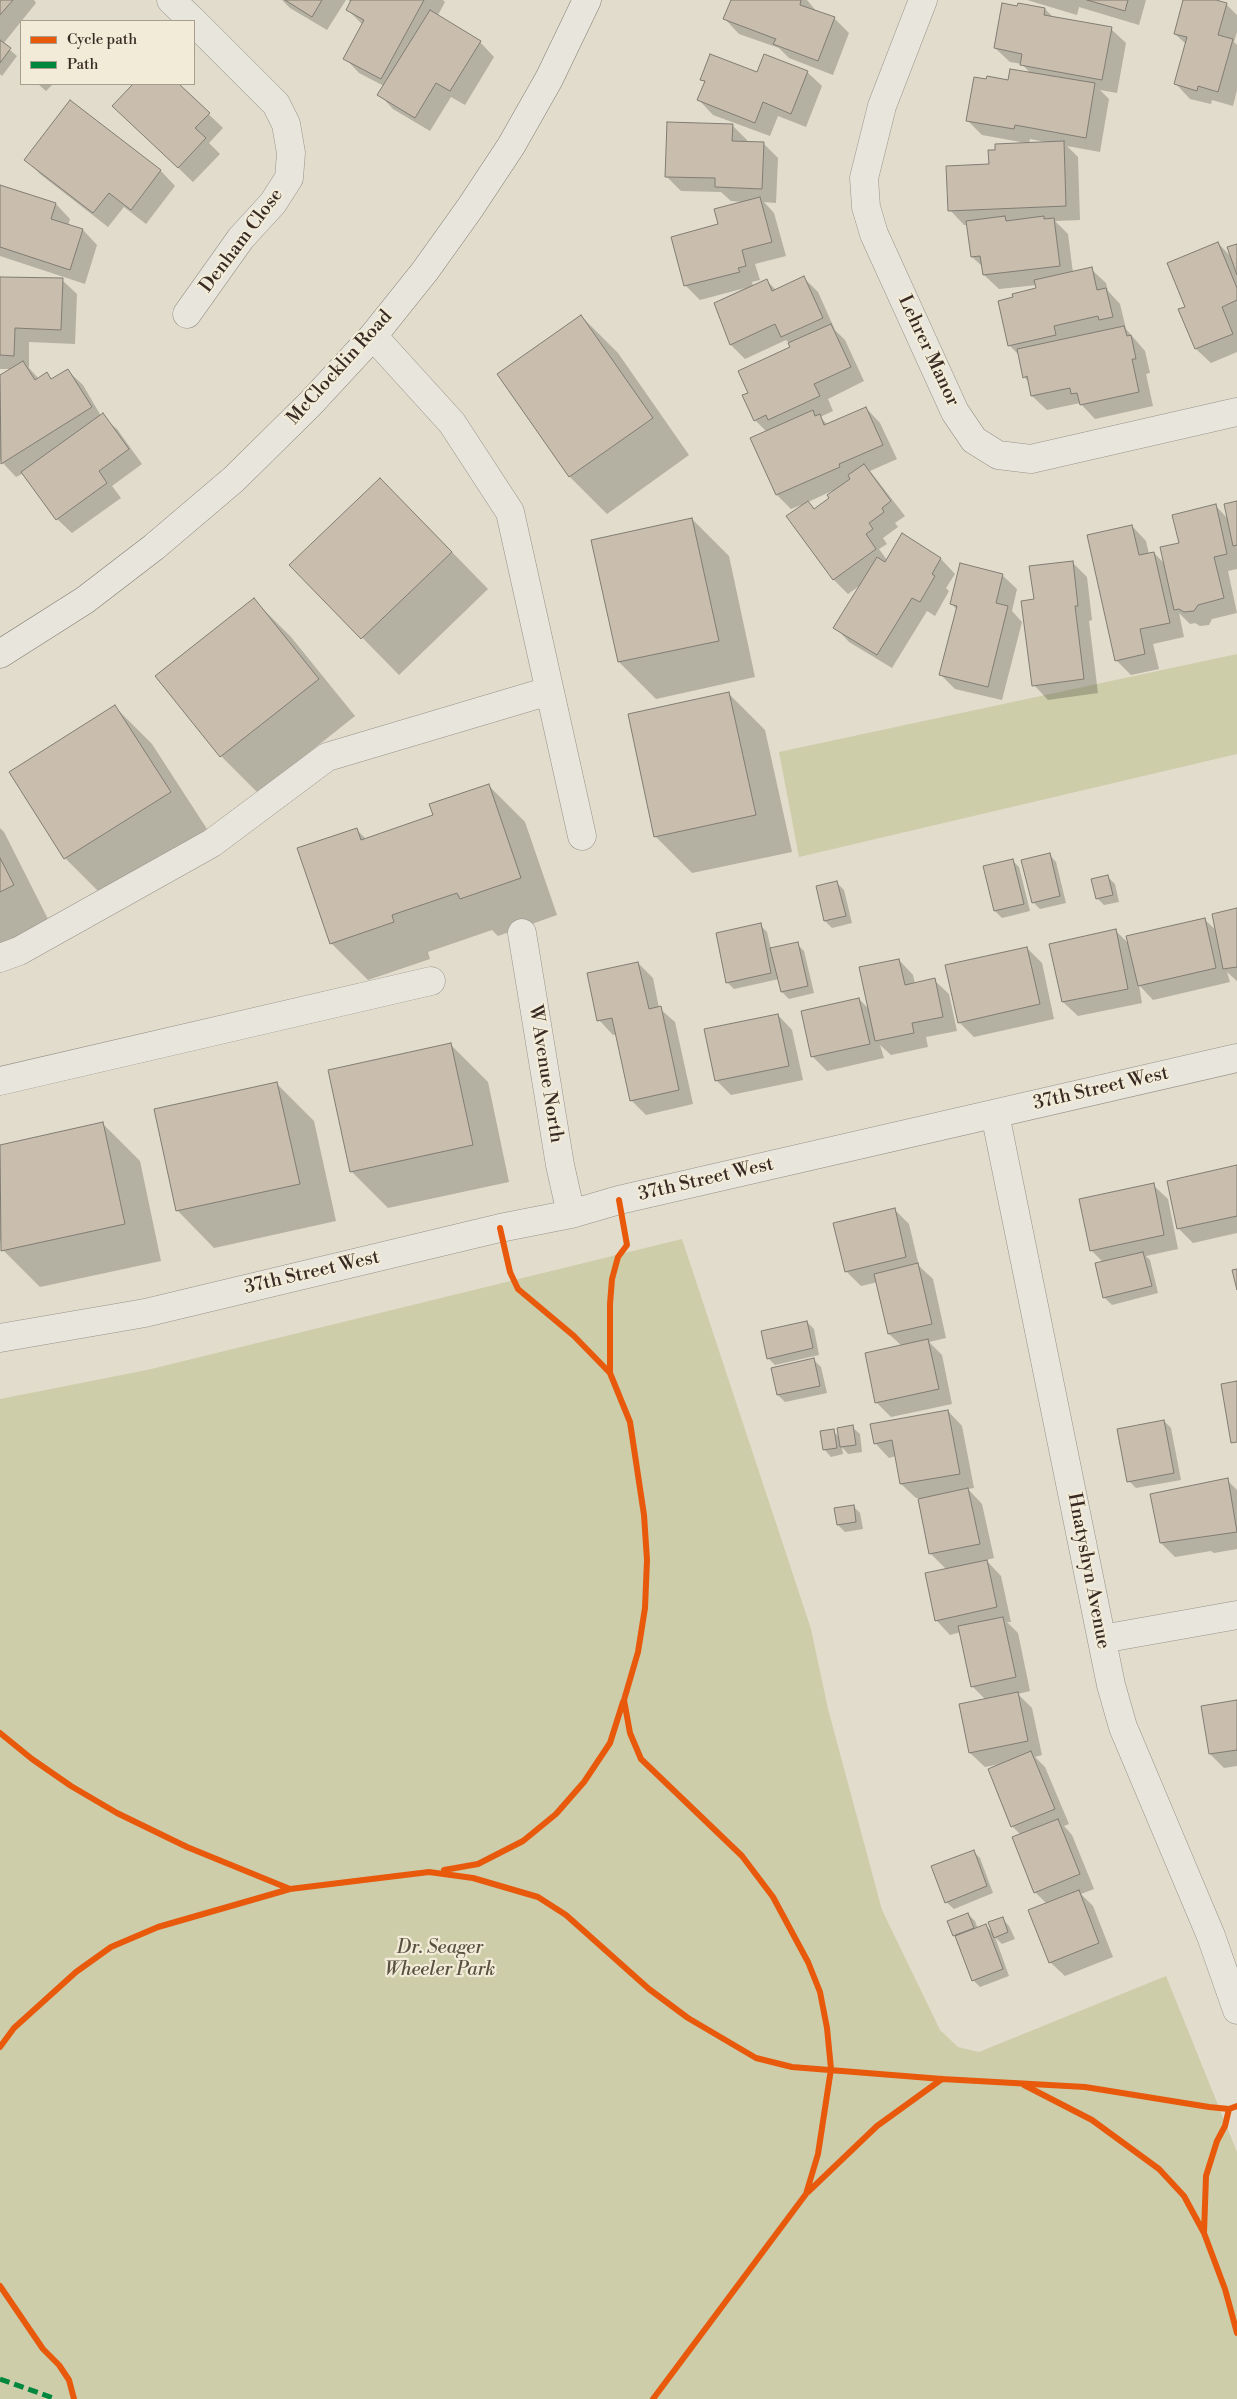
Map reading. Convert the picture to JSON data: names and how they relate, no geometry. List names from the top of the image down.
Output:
{
  "streets": {
    "street": [
      "Denham Close",
      "Lehrer Manor",
      "McClocklin Road",
      "W Avenue North",
      "37th Street West",
      "Hnatyshyn Avenue"
    ]
  },
  "crossings": [
    ["W Avenue North", "37th Street West"],
    ["37th Street West", "Hnatyshyn Avenue"]
  ],
  "parks": ["Dr. Seager Wheeler Park"],
  "legend": ["Cycle path", "Path"]
}
